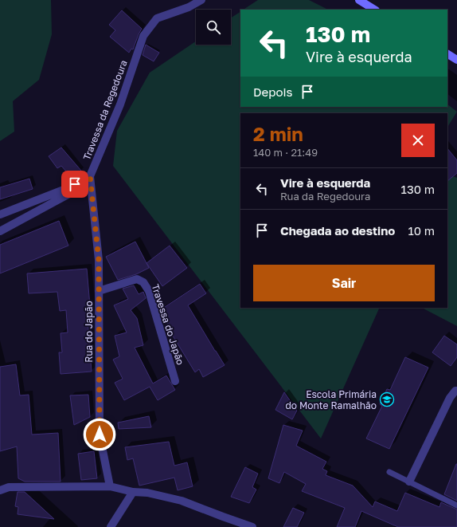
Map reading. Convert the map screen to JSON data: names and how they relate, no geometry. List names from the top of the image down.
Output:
{
  "streets": {
    "street": ["Travessa da Regedoura", "Travessa do Japão", "Rua do Japão"]
  },
  "crossings": [
    ["Travessa da Regedoura", "Rua do Japão"],
    ["Travessa do Japão", "Rua do Japão"]
  ],
  "places": {
    "school or university": ["Escola Primária do Monte Ramalhão"]
  },
  "page": {
    "turn": ["130 m", "Vire à esquerda"],
    "then": "Depois",
    "heading": ["2 min", "140 m · 21:49"],
    "list": [
      {
        "name": "Vire à esquerda",
        "note": "Rua da Regedoura",
        "value": "130 m"
      },
      {
        "name": "Chegada ao destino",
        "value": "10 m"
      }
    ],
    "buttons": "Sair"
  }
}
